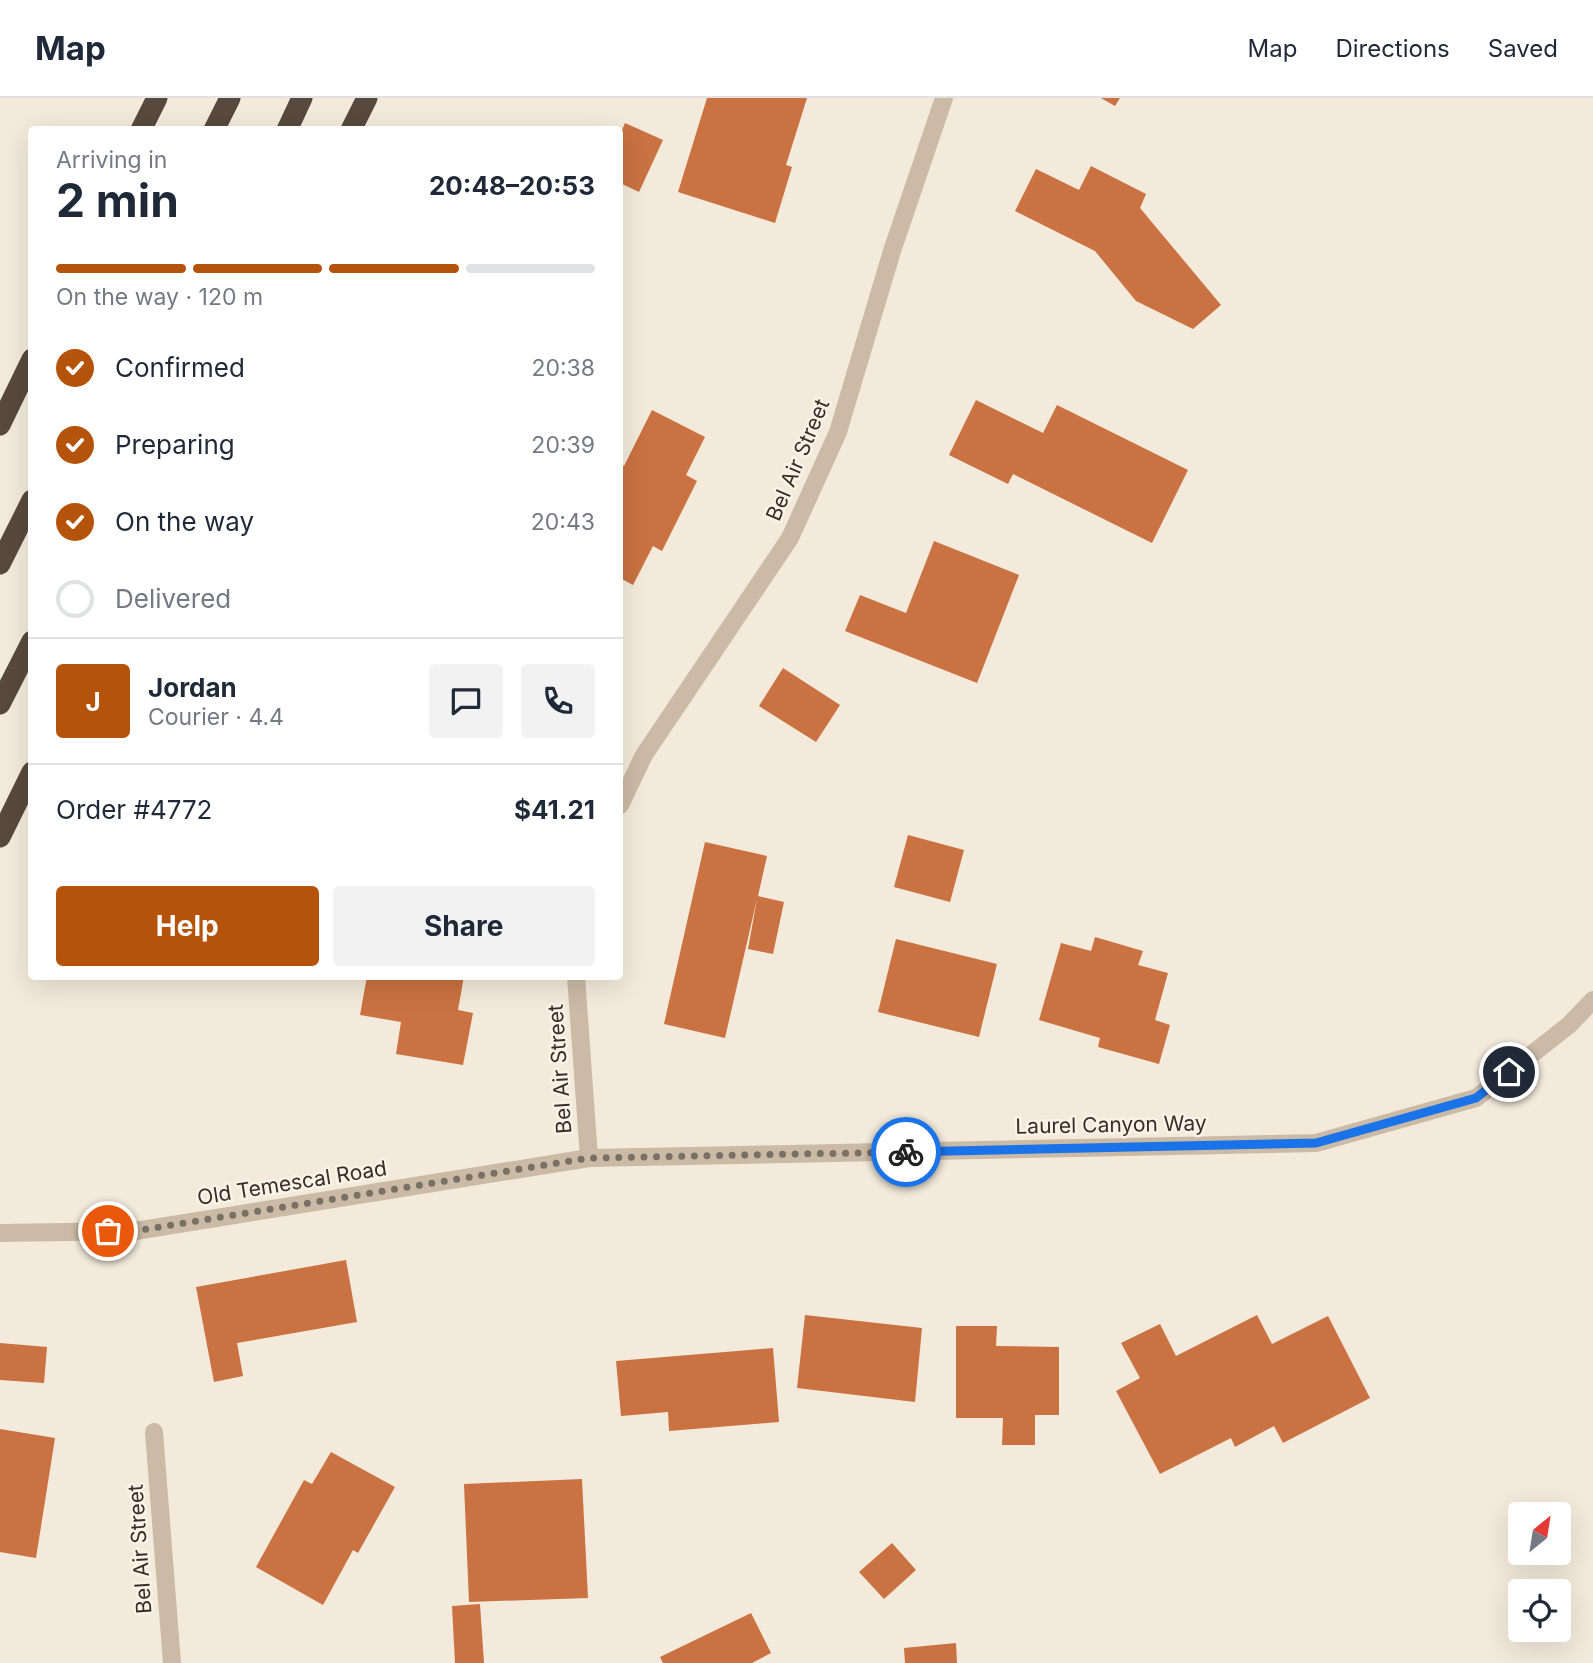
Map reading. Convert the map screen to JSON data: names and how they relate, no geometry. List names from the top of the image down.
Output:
{
  "streets": {
    "street": ["Bel Air Street", "Laurel Canyon Way", "Old Temescal Road"]
  },
  "crossings": [
    ["Bel Air Street", "Laurel Canyon Way"],
    ["Bel Air Street", "Old Temescal Road"],
    ["Laurel Canyon Way", "Old Temescal Road"]
  ],
  "north": "top right",
  "page": {
    "header": "Map",
    "nav": ["Map", "Directions", "Saved"],
    "heading": ["2 min", "Arriving in", "20:48–20:53"],
    "panel": [
      "Jordan",
      "Courier · 4.4",
      "Order #4772",
      "$41.21"
    ],
    "bar": "On the way · 120 m",
    "list": [
      ["Confirmed", "20:38"],
      ["Preparing", "20:39"],
      ["On the way", "20:43"],
      "Delivered"
    ],
    "round": "J",
    "buttons": ["Help", "Share"]
  }
}
